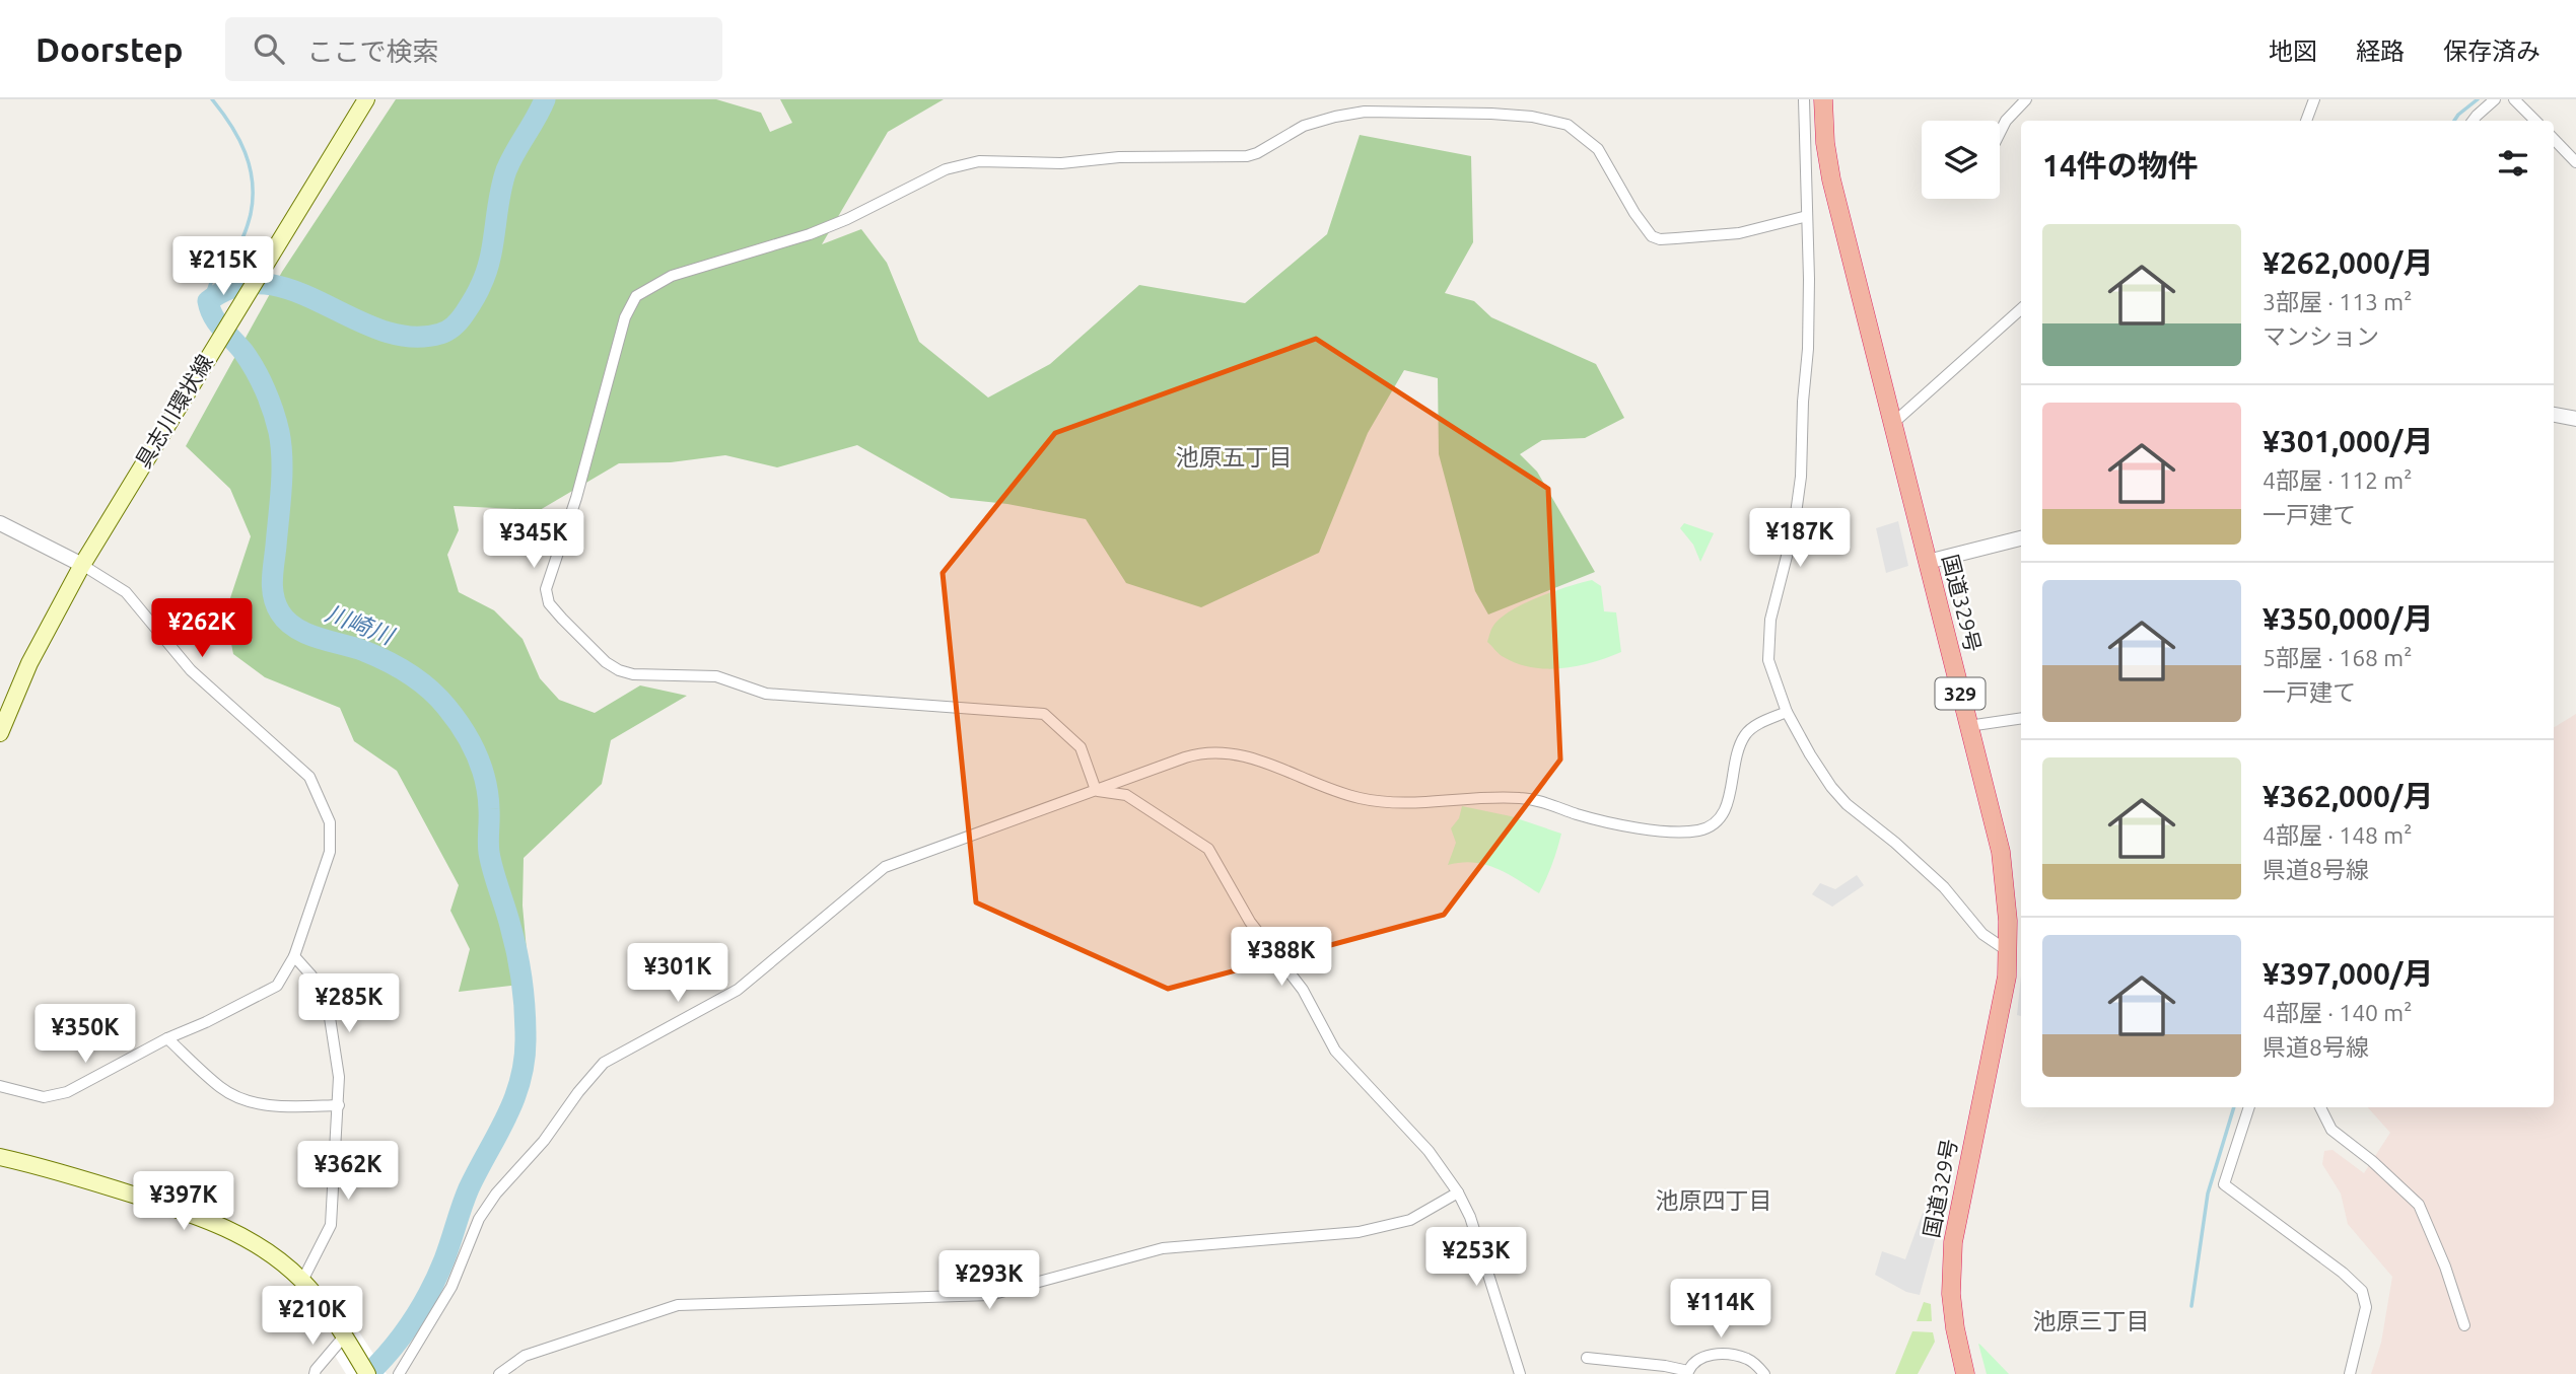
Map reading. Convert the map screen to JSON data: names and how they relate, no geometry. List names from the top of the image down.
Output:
{
  "streets": {
    "highway": ["国道329号", "329"],
    "main road": ["具志川環状線"]
  },
  "districts": ["池原五丁目", "池原四丁目", "池原三丁目"],
  "water": ["川崎川"],
  "page": {
    "header": "Doorstep",
    "search": "ここで検索",
    "nav": ["地図", "経路", "保存済み"],
    "heading": "14件の物件",
    "list": [
      {
        "name": "¥262,000/月",
        "note": "3部屋 · 113 m² · マンション"
      },
      {
        "name": "¥301,000/月",
        "note": "4部屋 · 112 m² · 一戸建て"
      },
      {
        "name": "¥350,000/月",
        "note": "5部屋 · 168 m² · 一戸建て"
      },
      {
        "name": "¥362,000/月",
        "note": "4部屋 · 148 m² · 県道8号線"
      },
      {
        "name": "¥397,000/月",
        "note": "4部屋 · 140 m² · 県道8号線"
      }
    ],
    "price": [
      "¥215K",
      "¥187K",
      "¥345K",
      "¥262K",
      "¥388K",
      "¥301K",
      "¥285K",
      "¥350K",
      "¥362K",
      "¥397K",
      "¥253K",
      "¥293K",
      "¥114K",
      "¥210K"
    ]
  }
}
